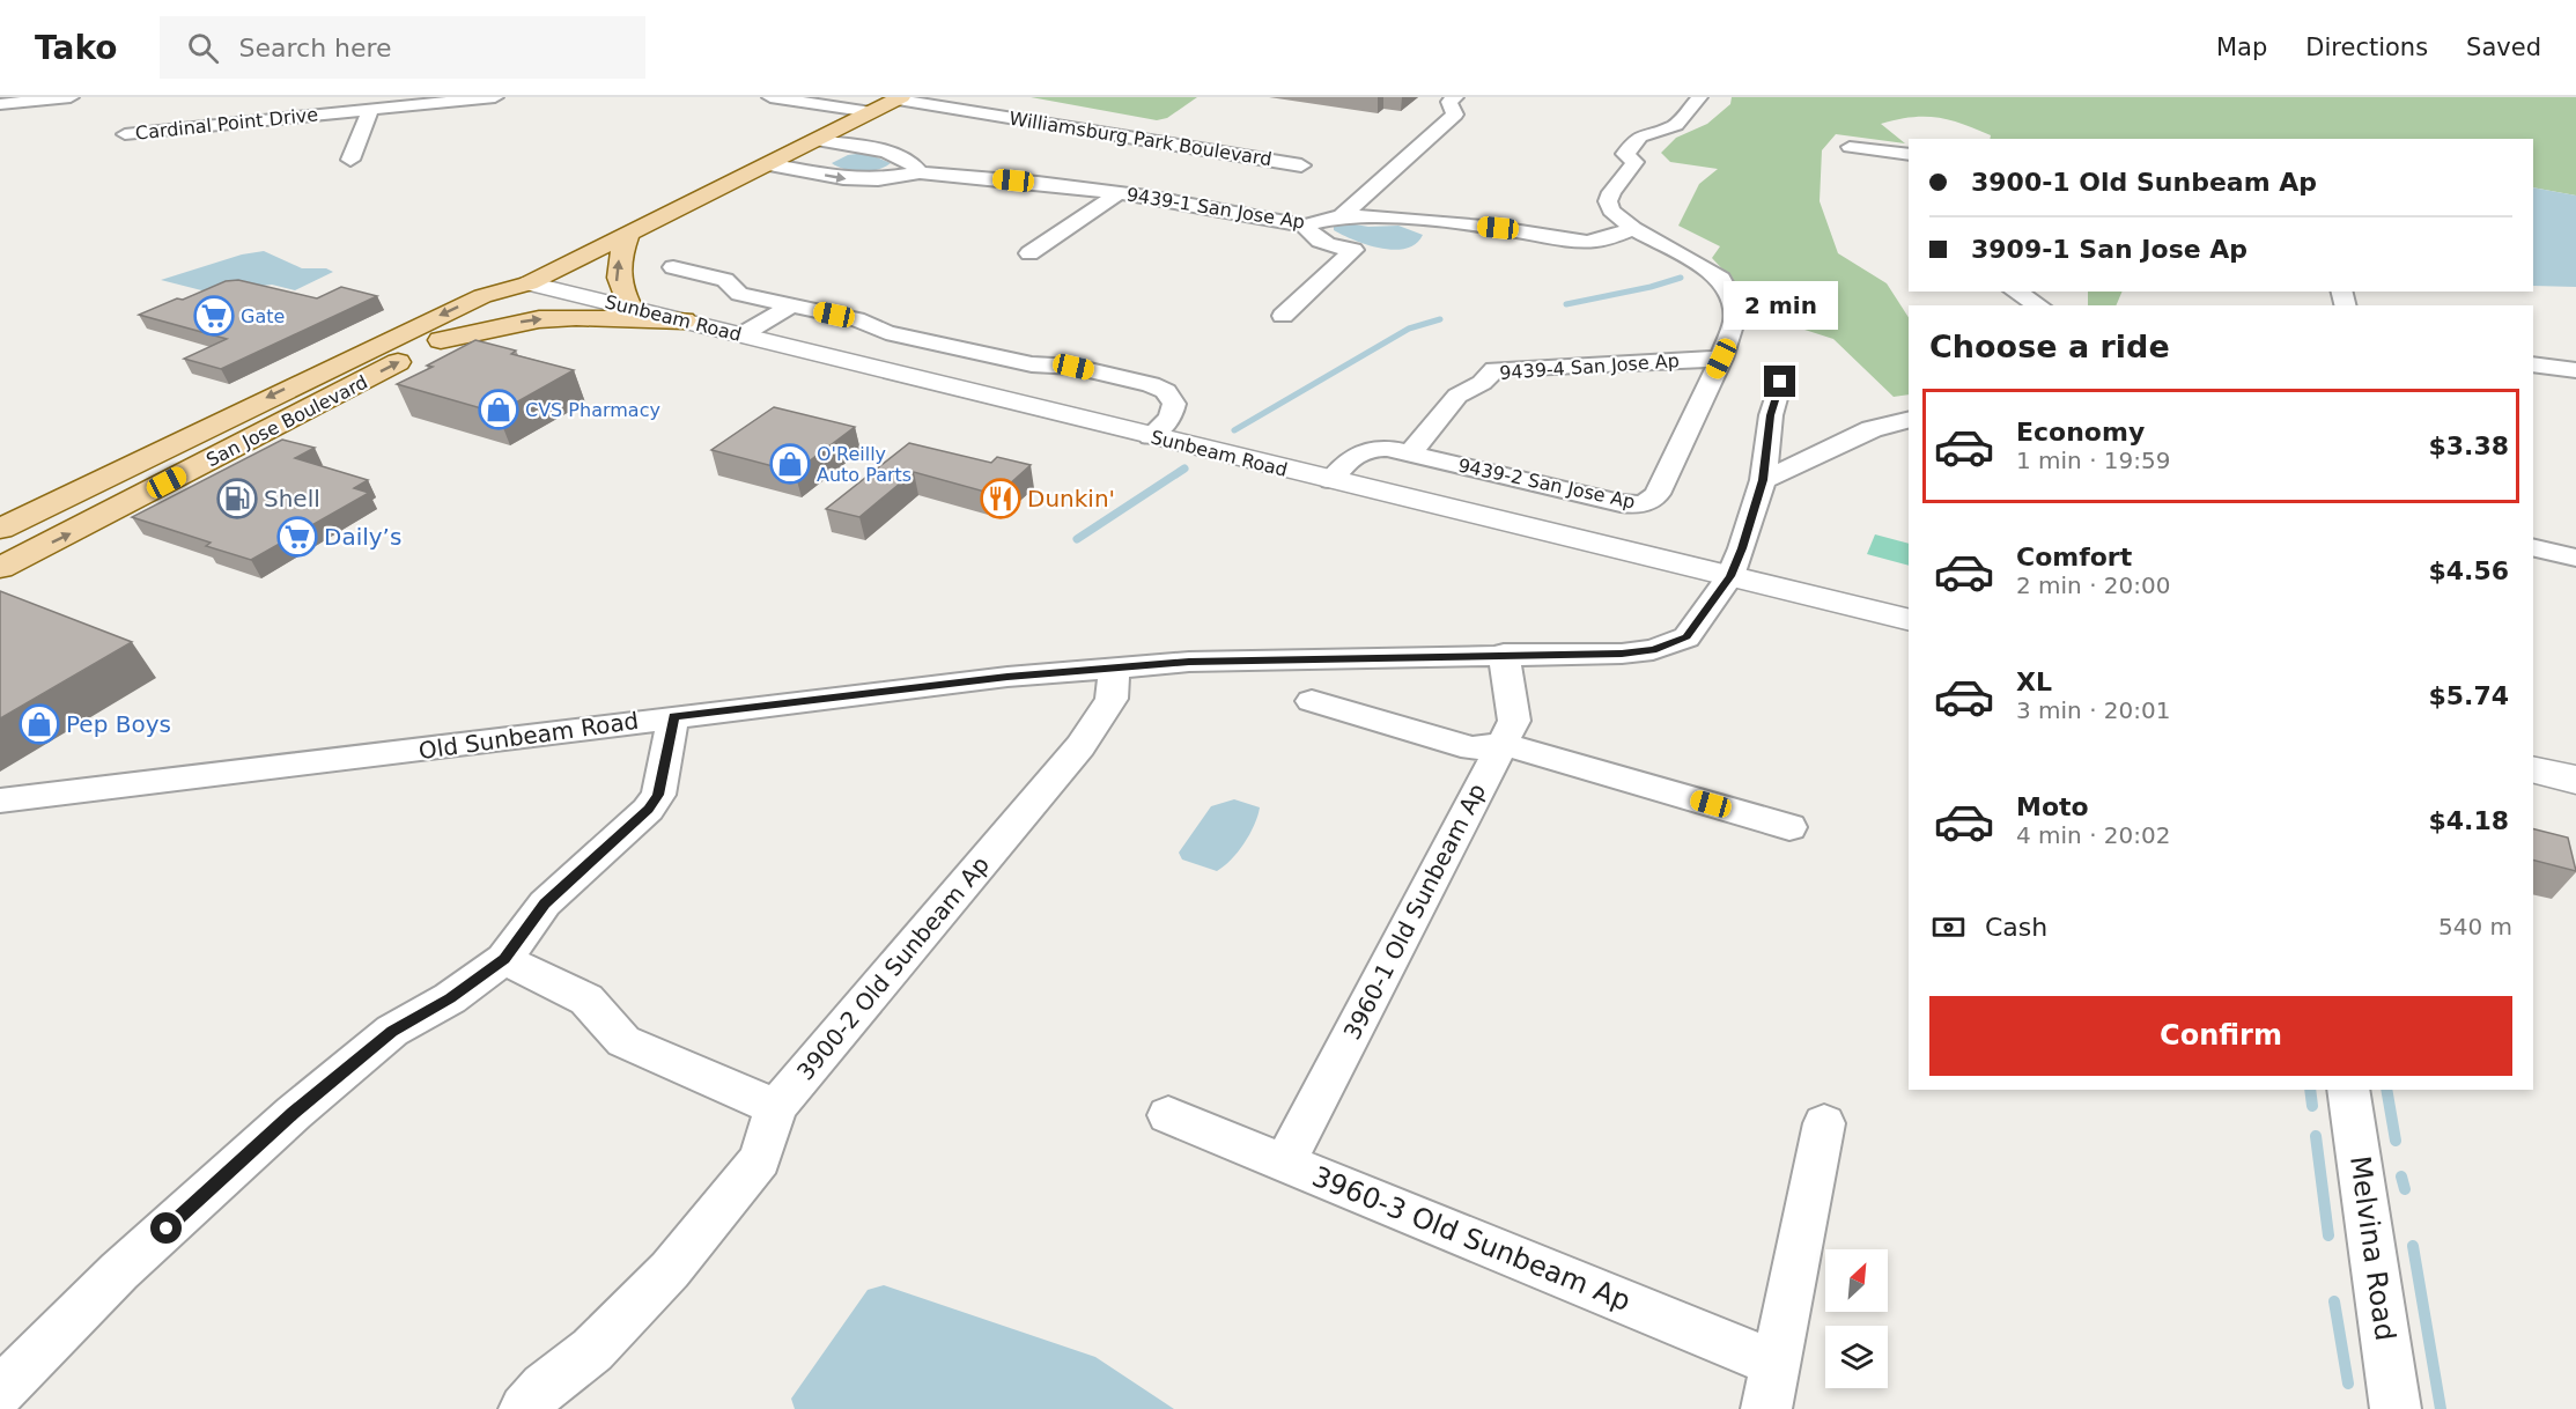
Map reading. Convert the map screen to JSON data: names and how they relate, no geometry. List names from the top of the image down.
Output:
{
  "streets": {
    "main road": ["San Jose Boulevard"],
    "street": [
      "Cardinal Point Drive",
      "Williamsburg Park Boulevard",
      "9439-1 San Jose Ap",
      "Sunbeam Road",
      "9439-4 San Jose Ap",
      "9439-2 San Jose Ap",
      "Old Sunbeam Road",
      "3960-1 Old Sunbeam Ap",
      "3900-2 Old Sunbeam Ap",
      "3960-3 Old Sunbeam Ap",
      "Melvina Road"
    ]
  },
  "crossings": [
    ["Williamsburg Park Boulevard", "San Jose Boulevard"],
    ["9439-1 San Jose Ap", "San Jose Boulevard"],
    ["9439-1 San Jose Ap", "9439-2 San Jose Ap"],
    ["Sunbeam Road", "San Jose Boulevard"],
    ["Sunbeam Road", "9439-2 San Jose Ap"],
    ["Sunbeam Road", "Old Sunbeam Road"],
    ["9439-4 San Jose Ap", "9439-2 San Jose Ap"],
    ["Old Sunbeam Road", "3960-1 Old Sunbeam Ap"],
    ["Old Sunbeam Road", "3900-2 Old Sunbeam Ap"],
    ["3960-1 Old Sunbeam Ap", "3960-3 Old Sunbeam Ap"]
  ],
  "places": {
    "supermarket": ["Gate", "Daily’s"],
    "shop": ["CVS Pharmacy", "O'Reilly Auto Parts", "Pep Boys"],
    "fuel station": ["Shell"],
    "restaurant": ["Dunkin'"]
  },
  "north": "top right",
  "page": {
    "header": "Tako",
    "search": "Search here",
    "nav": ["Map", "Directions", "Saved"],
    "banner": ["3900-1 Old Sunbeam Ap", "3909-1 San Jose Ap"],
    "bubble": "2 min",
    "heading": "Choose a ride",
    "list": [
      {
        "name": "Economy",
        "note": "1 min · 19:59",
        "value": "$3.38"
      },
      {
        "name": "Comfort",
        "note": "2 min · 20:00",
        "value": "$4.56"
      },
      {
        "name": "XL",
        "note": "3 min · 20:01",
        "value": "$5.74"
      },
      {
        "name": "Moto",
        "note": "4 min · 20:02",
        "value": "$4.18"
      }
    ],
    "pay": ["Cash", "540 m"],
    "buttons": "Confirm"
  }
}
